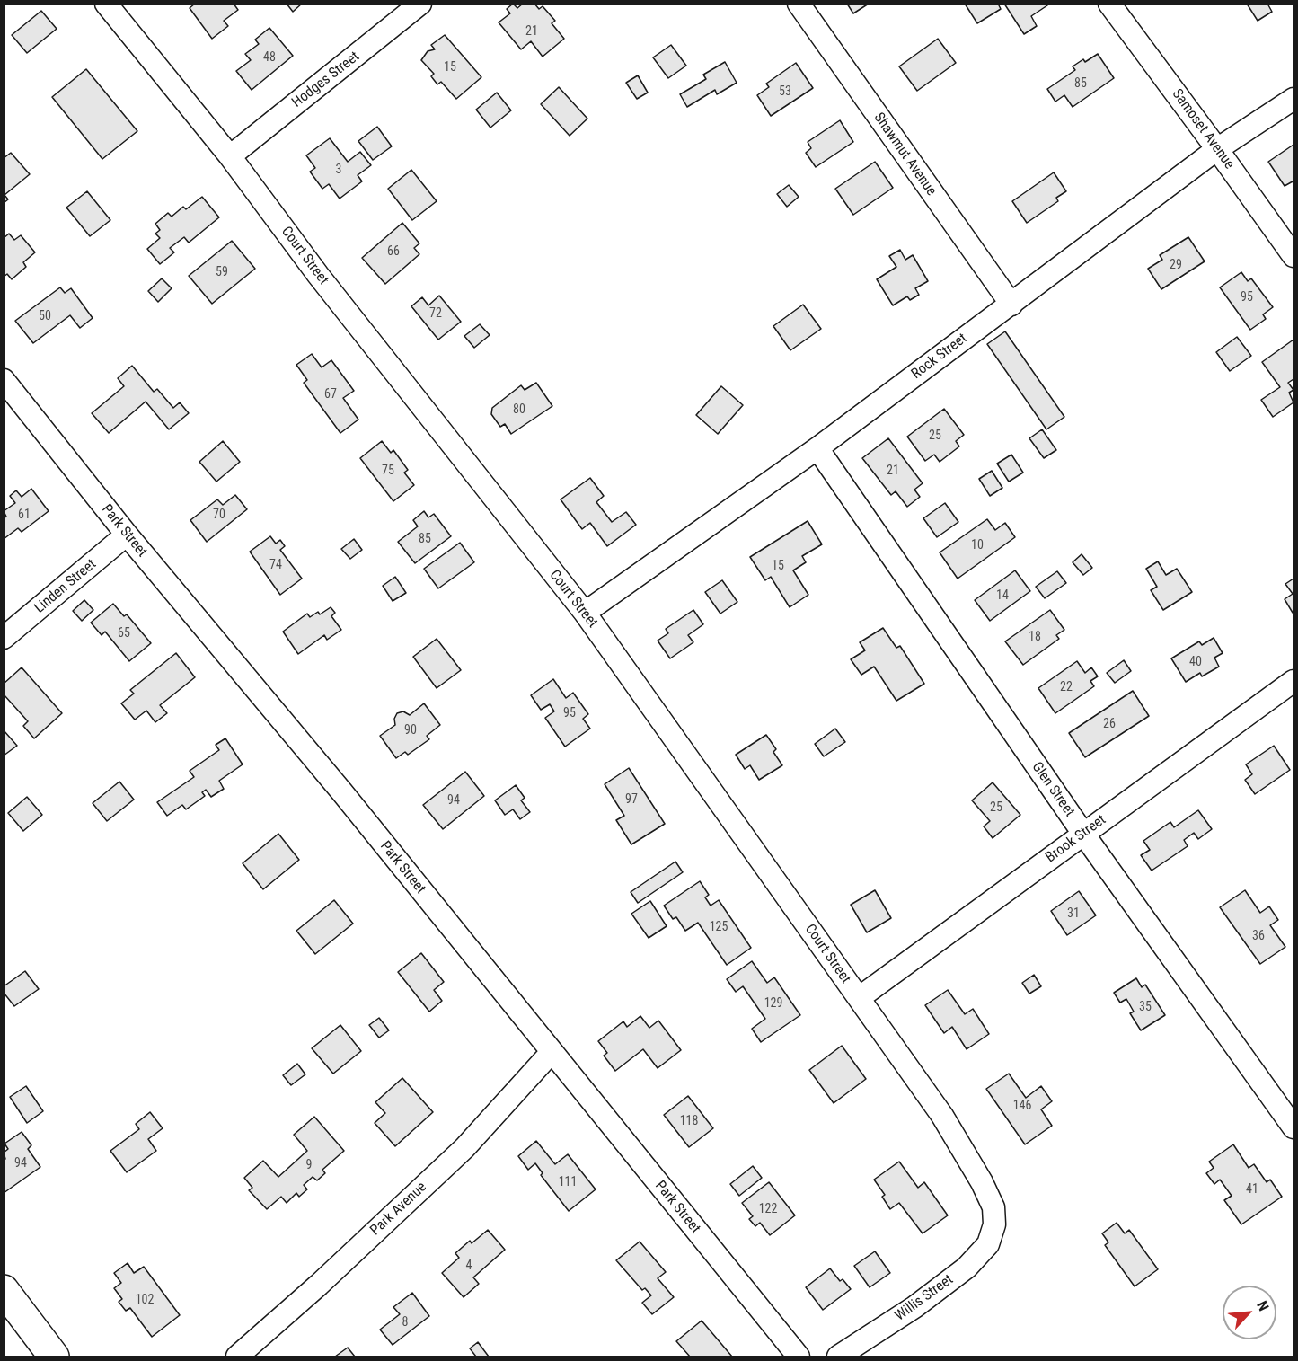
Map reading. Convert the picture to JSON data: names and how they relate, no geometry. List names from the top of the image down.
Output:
{
  "streets": {
    "street": [
      "Hodges Street",
      "Samoset Avenue",
      "Shawmut Avenue",
      "Court Street",
      "Rock Street",
      "Park Street",
      "Linden Street",
      "Glen Street",
      "Brook Street",
      "Park Avenue",
      "Willis Street"
    ]
  },
  "crossings": [
    ["Hodges Street", "Court Street"],
    ["Samoset Avenue", "Rock Street"],
    ["Shawmut Avenue", "Rock Street"],
    ["Court Street", "Rock Street"],
    ["Court Street", "Brook Street"],
    ["Court Street", "Willis Street"],
    ["Rock Street", "Glen Street"],
    ["Park Street", "Linden Street"],
    ["Park Street", "Park Avenue"],
    ["Glen Street", "Brook Street"]
  ],
  "house_numbers": [
    "21",
    "48",
    "15",
    "85",
    "53",
    "3",
    "66",
    "29",
    "59",
    "95",
    "72",
    "50",
    "67",
    "80",
    "25",
    "75",
    "21",
    "61",
    "70",
    "85",
    "10",
    "74",
    "15",
    "14",
    "65",
    "18",
    "40",
    "22",
    "95",
    "26",
    "90",
    "97",
    "94",
    "25",
    "31",
    "125",
    "36",
    "129",
    "35",
    "146",
    "118",
    "94",
    "9",
    "111",
    "41",
    "122",
    "4",
    "102",
    "8"
  ],
  "north": "top right"
}
